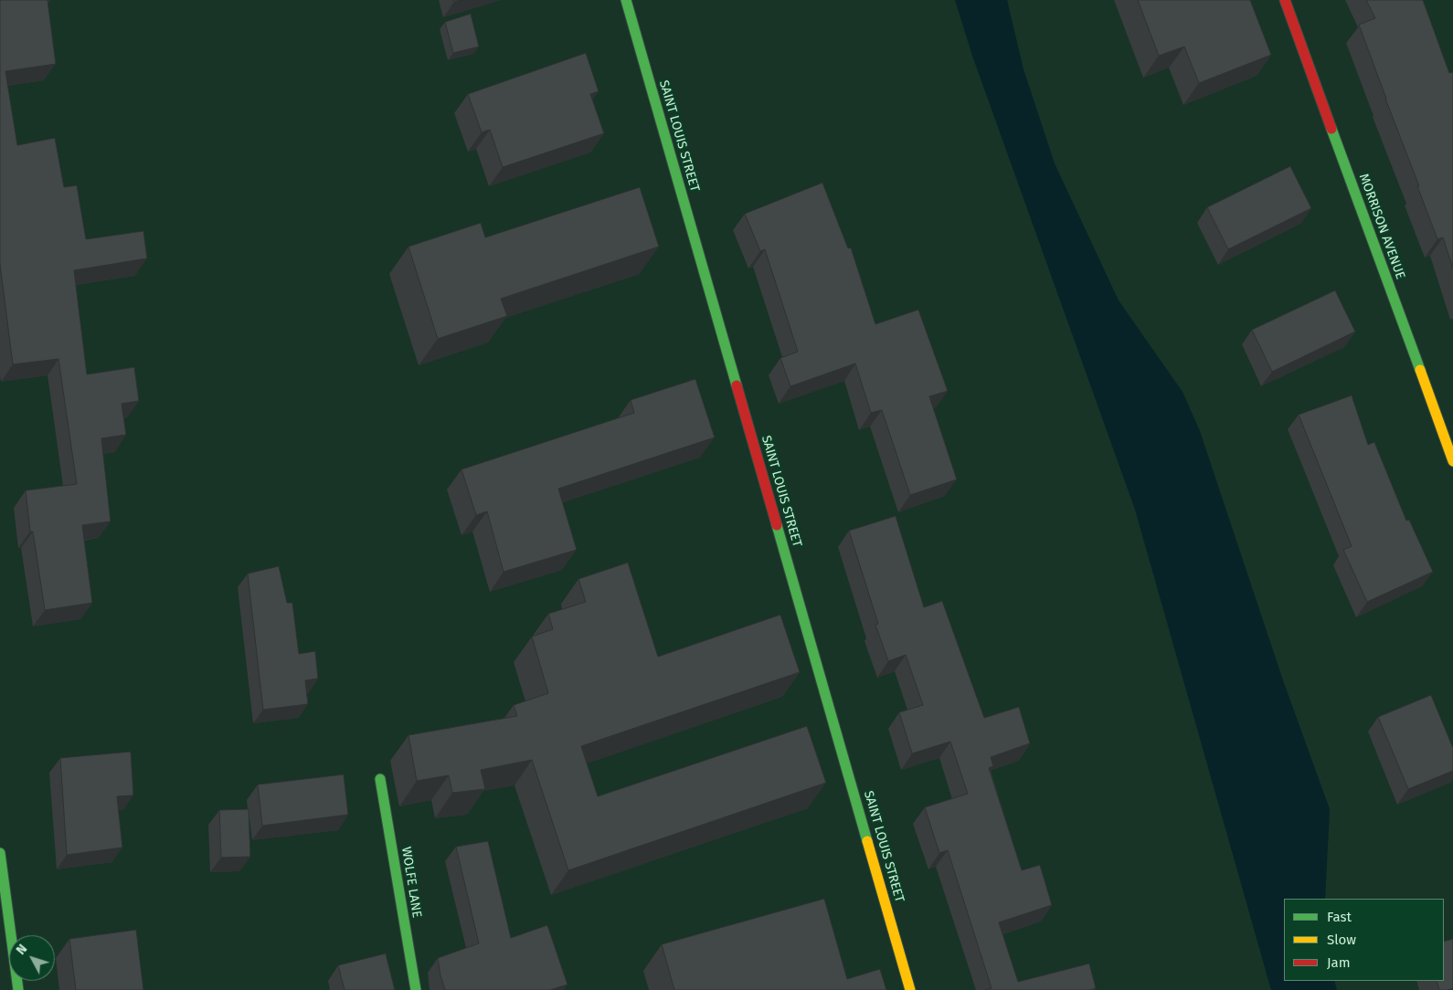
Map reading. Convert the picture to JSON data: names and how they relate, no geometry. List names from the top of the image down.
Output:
{
  "streets": {
    "street": ["SAINT LOUIS STREET", "MORRISON AVENUE", "WOLFE LANE"]
  },
  "legend": ["Fast", "Slow", "Jam"],
  "north": "top left"
}
